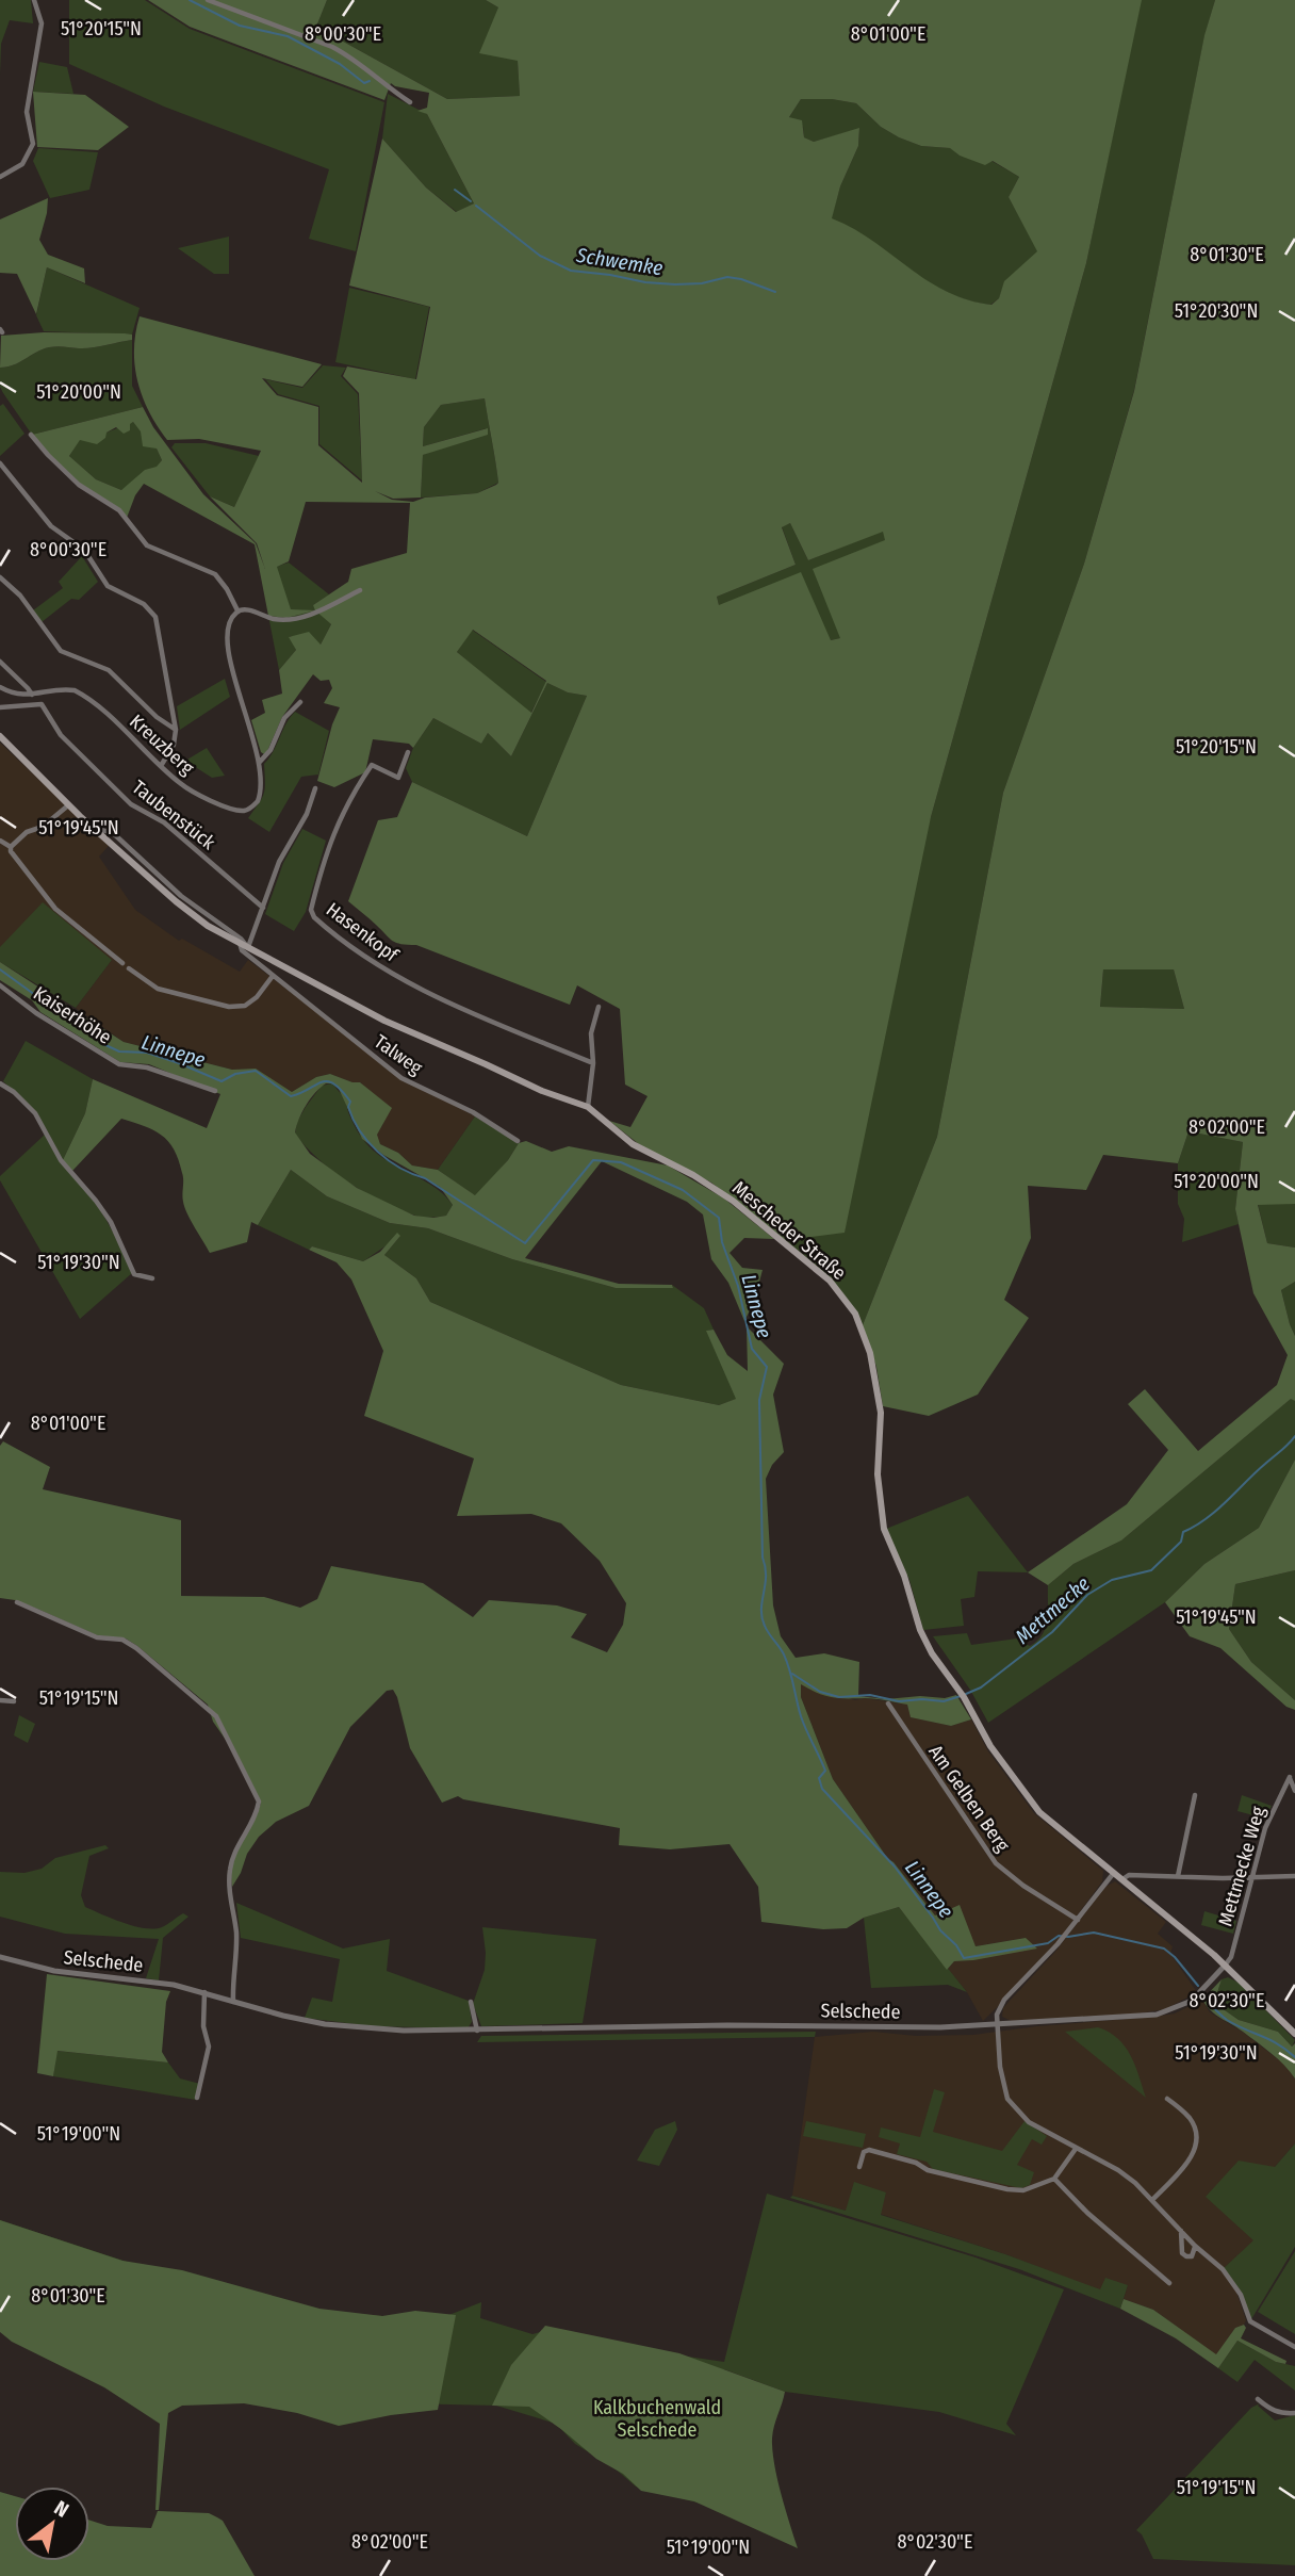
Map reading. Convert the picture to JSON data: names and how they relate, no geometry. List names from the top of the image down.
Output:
{
  "streets": {
    "main road": ["Mescheder Straße"],
    "street": [
      "Kreuzberg",
      "Taubenstück",
      "Hasenkopf",
      "Kaiserhöhe",
      "Talweg",
      "Am Gelben Berg",
      "Mettmecke Weg",
      "Selschede"
    ]
  },
  "crossings": [
    ["Talweg", "Mescheder Straße"],
    ["Mescheder Straße", "Mettmecke Weg"],
    ["Mescheder Straße", "Selschede"],
    ["Mettmecke Weg", "Selschede"]
  ],
  "water": ["Schwemke", "Linnepe", "Mettmecke"],
  "parks": ["Kalkbuchenwald Selschede"],
  "north": "top right",
  "coordinates": [
    "51°20'15\"N",
    "8°00'30\"E",
    "8°01'00\"E",
    "8°01'30\"E",
    "51°20'30\"N",
    "51°20'00\"N",
    "51°19'45\"N",
    "8°02'00\"E",
    "51°19'30\"N",
    "51°19'15\"N",
    "8°02'30\"E",
    "51°19'00\"N"
  ]
}
